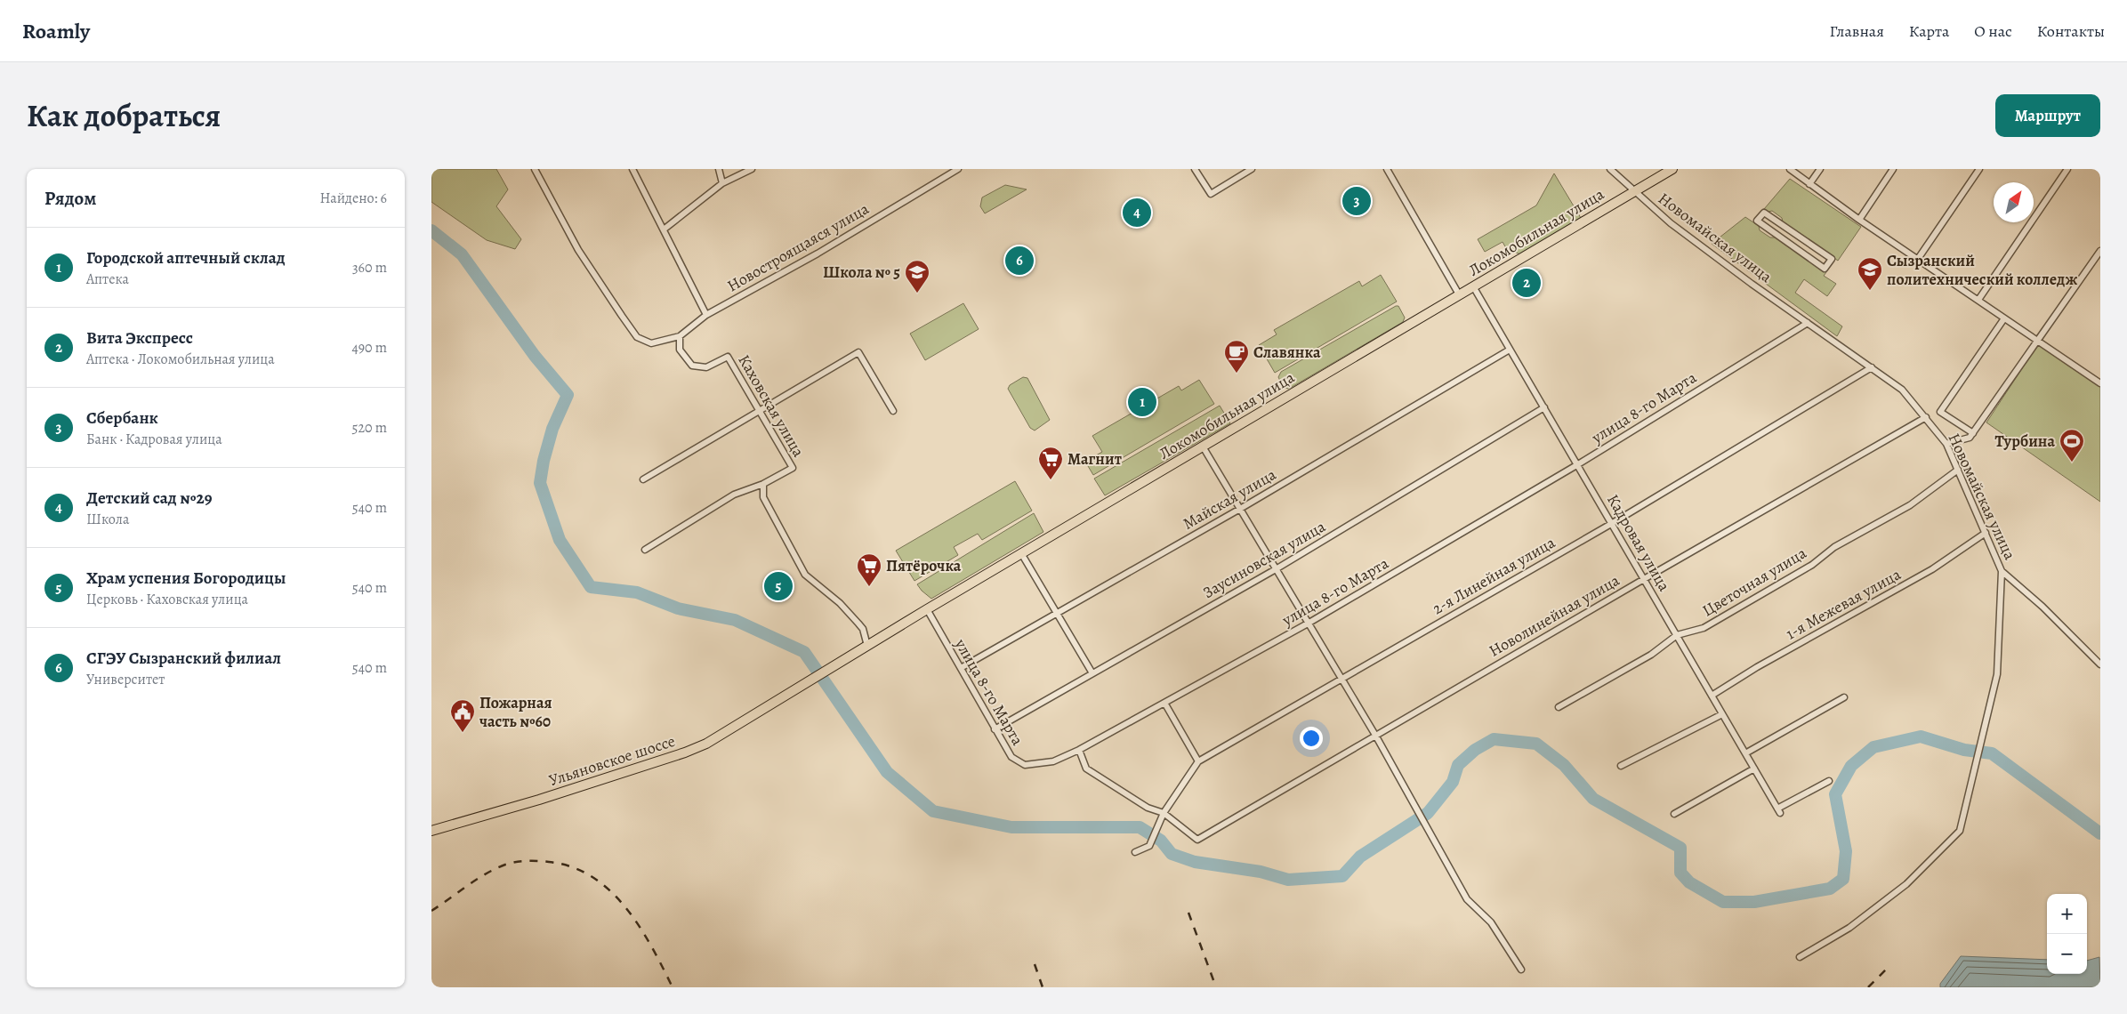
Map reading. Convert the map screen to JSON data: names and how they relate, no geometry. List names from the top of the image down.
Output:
{
  "streets": {
    "main road": ["Локомобильная улица", "Ульяновское шоссе"],
    "street": [
      "Новомайская улица",
      "Новостроящаяся улица",
      "Каховская улица",
      "улица 8-го Марта",
      "Майская улица",
      "Кадровая улица",
      "Заусиновская улица",
      "2-я Линейная улица",
      "Цветочная улица",
      "1-я Межевая улица",
      "Новолинейная улица"
    ]
  },
  "crossings": [
    ["Локомобильная улица", "Новомайская улица"],
    ["Локомобильная улица", "улица 8-го Марта"],
    ["Локомобильная улица", "Кадровая улица"],
    ["Локомобильная улица", "Ульяновское шоссе"],
    ["Новомайская улица", "улица 8-го Марта"],
    ["Новомайская улица", "2-я Линейная улица"],
    ["Новомайская улица", "Цветочная улица"],
    ["Новомайская улица", "1-я Межевая улица"],
    ["Новомайская улица", "Новолинейная улица"],
    ["Новостроящаяся улица", "Каховская улица"],
    ["улица 8-го Марта", "Майская улица"],
    ["улица 8-го Марта", "Кадровая улица"],
    ["улица 8-го Марта", "Заусиновская улица"],
    ["Майская улица", "Кадровая улица"],
    ["Кадровая улица", "Заусиновская улица"],
    ["Кадровая улица", "2-я Линейная улица"],
    ["Кадровая улица", "Цветочная улица"],
    ["Кадровая улица", "1-я Межевая улица"],
    ["Кадровая улица", "Новолинейная улица"],
    ["2-я Линейная улица", "Новолинейная улица"]
  ],
  "places": {
    "school or university": ["Сызранский политехнический колледж", "Школа № 5"],
    "cafe": ["Славянка"],
    "sports": ["Турбина"],
    "supermarket": ["Магнит", "Пятёрочка"],
    "public building": ["Пожарная часть №60"]
  },
  "north": "top right",
  "page": {
    "header": "Roamly",
    "nav": [
      "Главная",
      "Карта",
      "О нас",
      "Контакты"
    ],
    "title": "Как добраться",
    "buttons": "Маршрут",
    "heading": ["Рядом", "Найдено: 6"],
    "pins": [
      "3",
      "4",
      "6",
      "2",
      "1",
      "5"
    ],
    "list": [
      {
        "mark": "1",
        "name": "Городской аптечный склад",
        "note": "Аптека",
        "value": "360 m"
      },
      {
        "mark": "2",
        "name": "Вита Экспресс",
        "note": "Аптека · Локомобильная улица",
        "value": "490 m"
      },
      {
        "mark": "3",
        "name": "Сбербанк",
        "note": "Банк · Кадровая улица",
        "value": "520 m"
      },
      {
        "mark": "4",
        "name": "Детский сад №29",
        "note": "Школа",
        "value": "540 m"
      },
      {
        "mark": "5",
        "name": "Храм успения Богородицы",
        "note": "Церковь · Каховская улица",
        "value": "540 m"
      },
      {
        "mark": "6",
        "name": "СГЭУ Сызранский филиал",
        "note": "Университет",
        "value": "540 m"
      }
    ],
    "map_buttons": ["+", "−"]
  }
}
